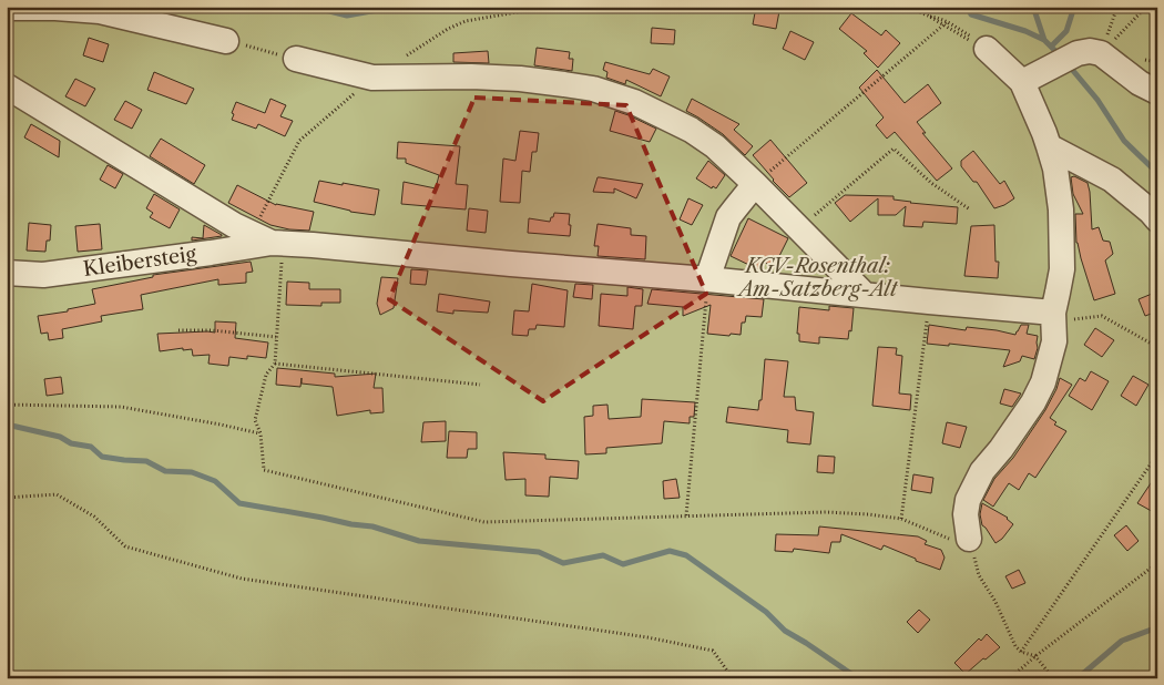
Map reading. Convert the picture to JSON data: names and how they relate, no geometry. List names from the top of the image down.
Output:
{
  "streets": {
    "street": ["Kleibersteig"]
  },
  "parks": ["KGV-Rosenthal: Am-Satzberg-Alt"]
}
